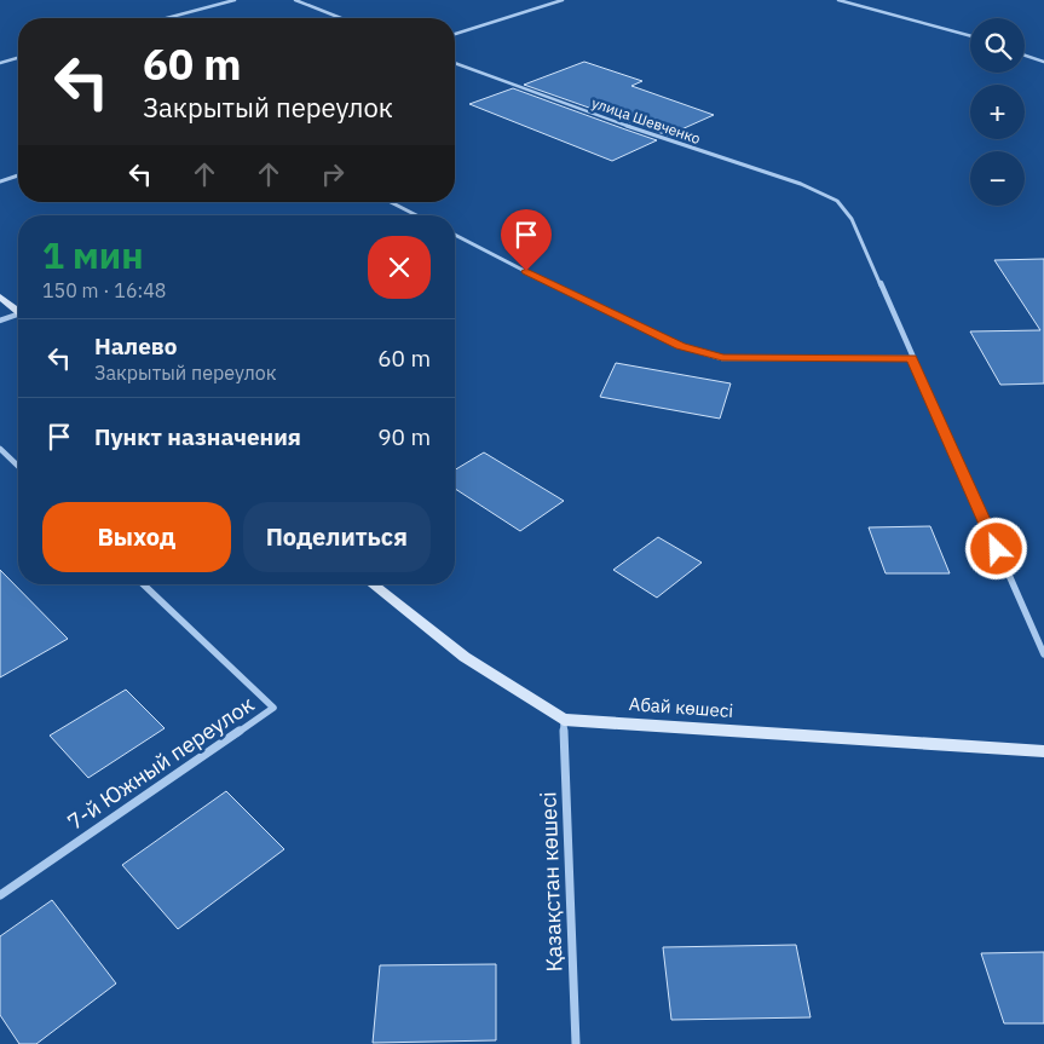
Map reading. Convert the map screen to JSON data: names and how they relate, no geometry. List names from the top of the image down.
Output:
{
  "streets": {
    "street": [
      "улица Шевченко",
      "Абай көшесі",
      "7-й Южный переулок",
      "Қазақстан көшесі"
    ]
  },
  "crossings": [
    ["Абай көшесі", "Қазақстан көшесі"]
  ],
  "page": {
    "map_buttons": ["+", "−"],
    "turn": ["60 m", "Закрытый переулок"],
    "heading": ["1 мин", "150 m · 16:48"],
    "list": [
      {
        "name": "Налево",
        "note": "Закрытый переулок",
        "value": "60 m"
      },
      {
        "name": "Пункт назначения",
        "value": "90 m"
      }
    ],
    "buttons": ["Выход", "Поделиться"]
  }
}
